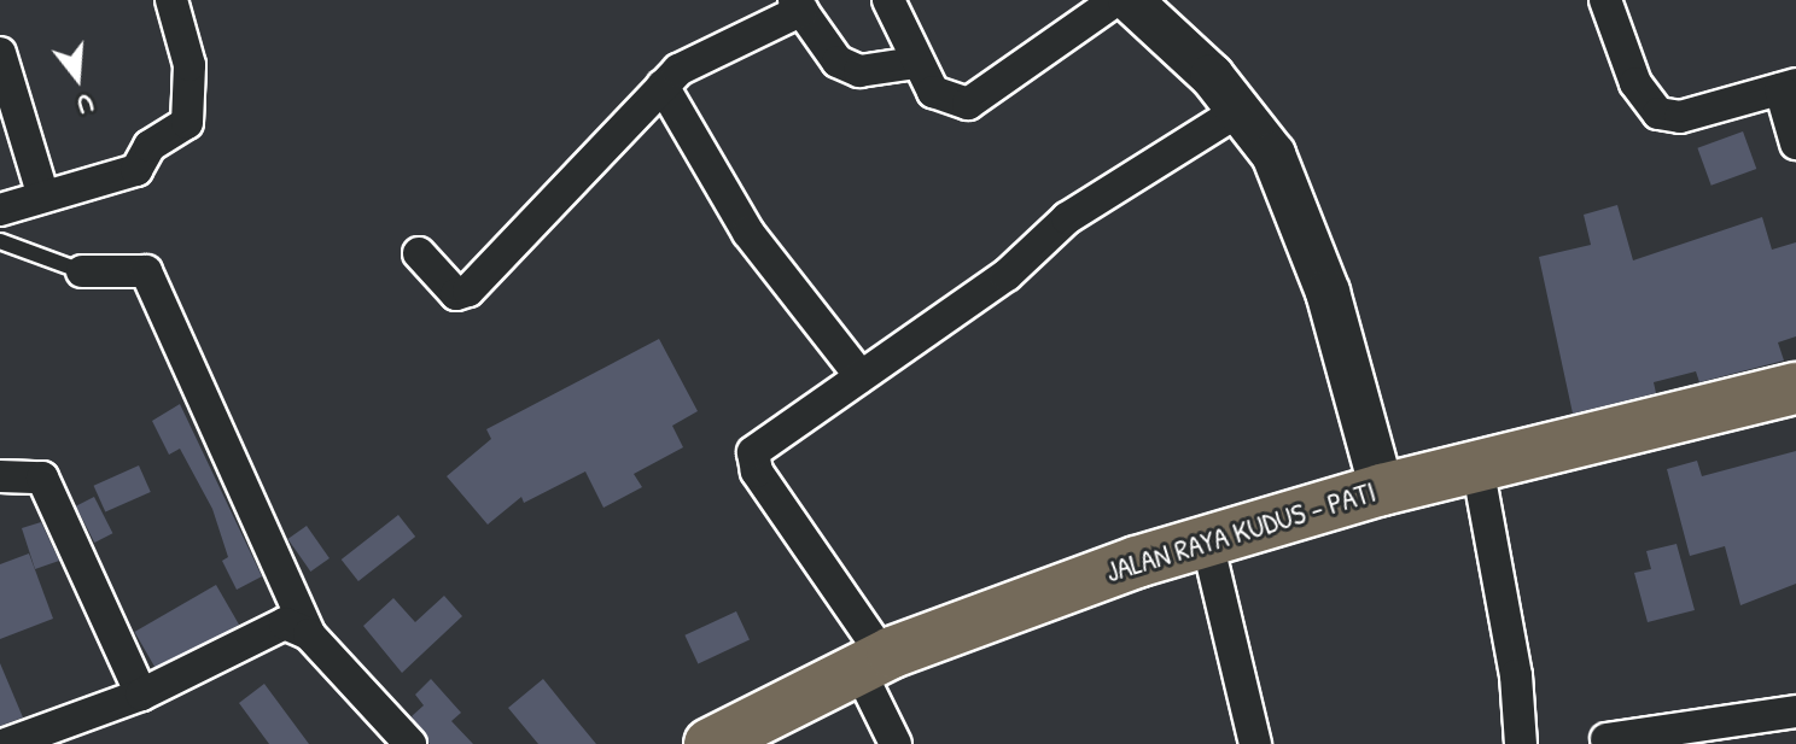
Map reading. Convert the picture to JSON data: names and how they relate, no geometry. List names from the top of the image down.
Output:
{
  "streets": {
    "highway": ["JALAN RAYA KUDUS - PATI"]
  },
  "north": "bottom"
}
